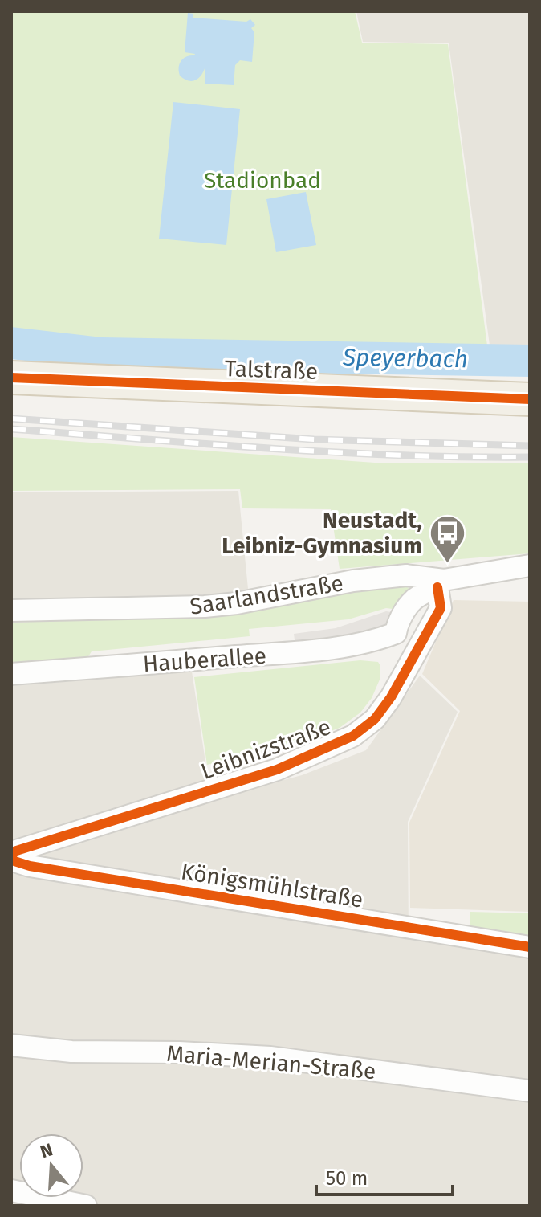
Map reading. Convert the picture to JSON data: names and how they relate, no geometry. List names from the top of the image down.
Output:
{
  "streets": {
    "main road": ["Talstraße"],
    "street": [
      "Saarlandstraße",
      "Hauberallee",
      "Leibnizstraße",
      "Königsmühlstraße",
      "Maria-Merian-Straße"
    ]
  },
  "crossings": [
    ["Saarlandstraße", "Leibnizstraße"]
  ],
  "water": ["Speyerbach"],
  "parks": ["Stadionbad"],
  "places": {
    "bus stop": ["Neustadt, Leibniz-Gymnasium"]
  },
  "scale_bar": "50 m",
  "north": "top"
}
